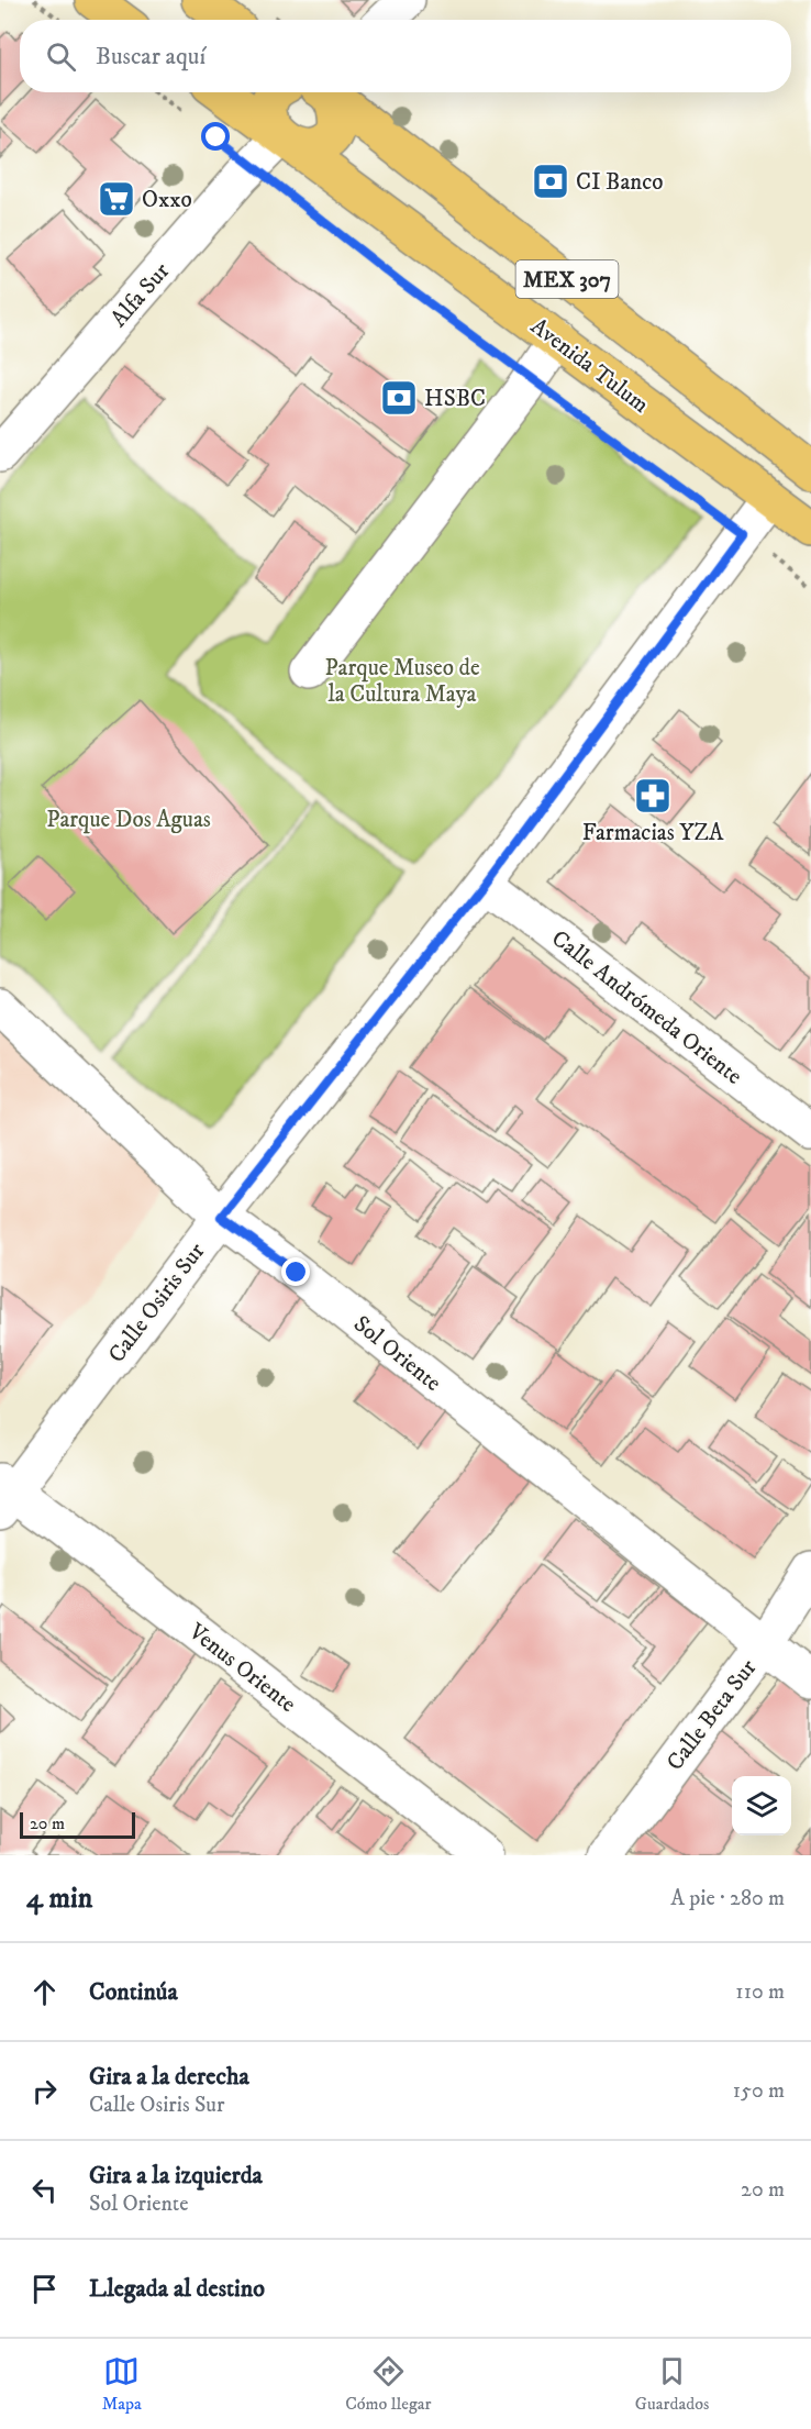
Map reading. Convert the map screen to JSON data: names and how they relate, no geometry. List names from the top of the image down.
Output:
{
  "streets": {
    "main road": ["MEX 307", "Avenida Tulum"],
    "street": [
      "Alfa Sur",
      "Calle Andrómeda Oriente",
      "Calle Osiris Sur",
      "Sol Oriente",
      "Venus Oriente",
      "Calle Beta Sur"
    ]
  },
  "crossings": [
    ["Alfa Sur", "Avenida Tulum"],
    ["Avenida Tulum", "Calle Osiris Sur"],
    ["Calle Andrómeda Oriente", "Calle Osiris Sur"],
    ["Calle Osiris Sur", "Sol Oriente"],
    ["Calle Osiris Sur", "Venus Oriente"],
    ["Sol Oriente", "Calle Beta Sur"]
  ],
  "parks": ["Parque Museo de la Cultura Maya", "Parque Dos Aguas"],
  "places": {
    "bank": ["CI Banco", "HSBC"],
    "supermarket": ["Oxxo"],
    "pharmacy": ["Farmacias YZA"]
  },
  "scale_bar": "20 m",
  "page": {
    "search": "Buscar aquí",
    "scale": "20 m",
    "heading": ["4 min", "A pie · 280 m"],
    "list": [
      ["Continúa", "110 m"],
      ["Gira a la derecha", "Calle Osiris Sur", "150 m"],
      ["Gira a la izquierda", "Sol Oriente", "20 m"],
      "Llegada al destino"
    ],
    "nav": ["Mapa", "Cómo llegar", "Guardados"]
  }
}
